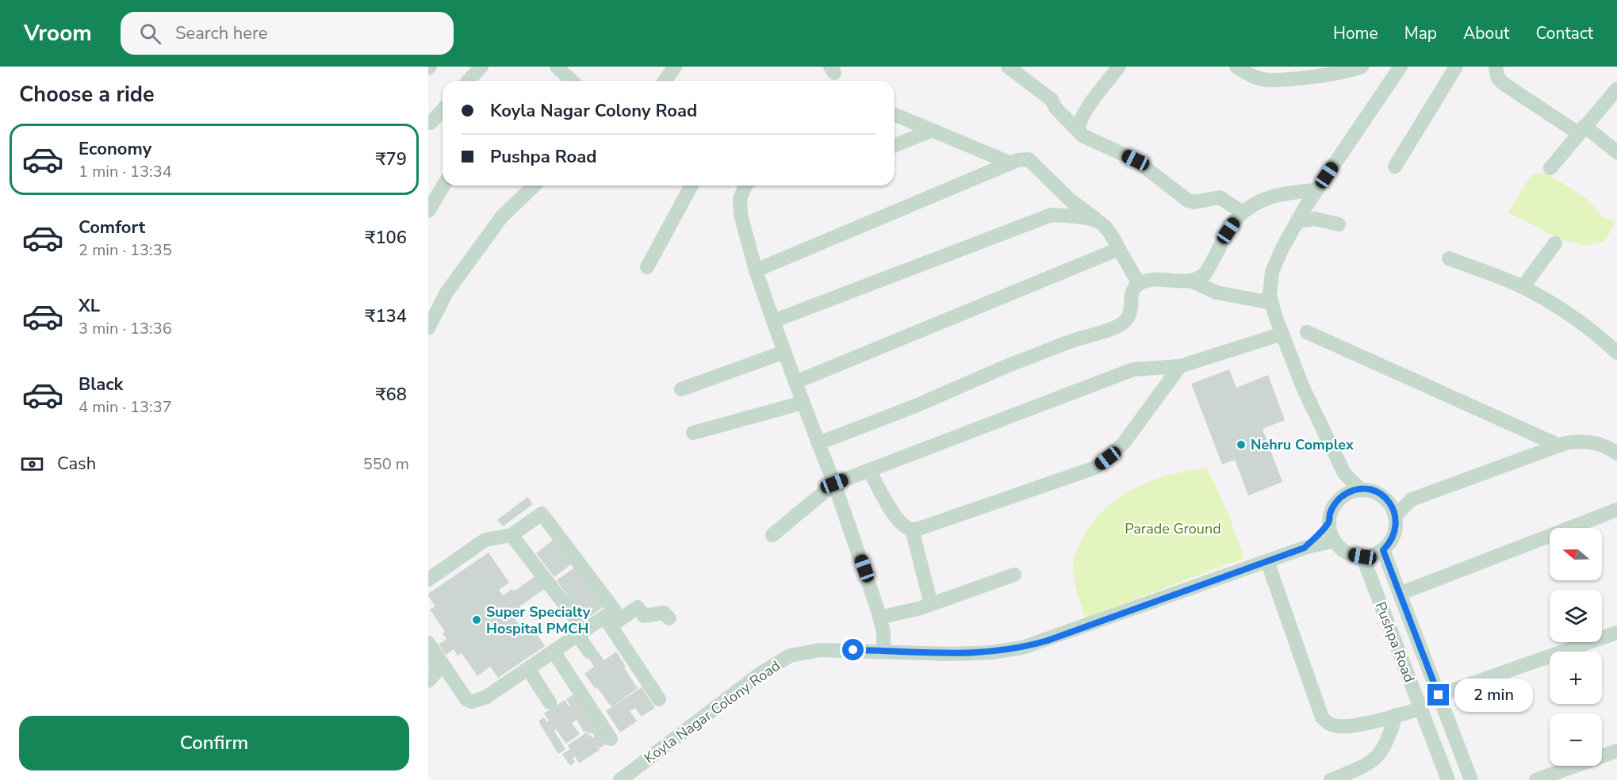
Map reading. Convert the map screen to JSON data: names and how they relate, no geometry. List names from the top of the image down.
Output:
{
  "streets": {
    "street": ["Pushpa Road", "Koyla Nagar Colony Road"]
  },
  "crossings": [
    ["Pushpa Road", "Koyla Nagar Colony Road"]
  ],
  "parks": ["Parade Ground"],
  "places": ["Nehru Complex", "Super Specialty Hospital PMCH"],
  "north": "left",
  "page": {
    "header": "Vroom",
    "search": "Search here",
    "nav": [
      "Home",
      "Map",
      "About",
      "Contact"
    ],
    "heading": "Choose a ride",
    "banner": ["Koyla Nagar Colony Road", "Pushpa Road"],
    "list": [
      {
        "name": "Economy",
        "note": "1 min · 13:34",
        "value": "₹79"
      },
      {
        "name": "Comfort",
        "note": "2 min · 13:35",
        "value": "₹106"
      },
      {
        "name": "XL",
        "note": "3 min · 13:36",
        "value": "₹134"
      },
      {
        "name": "Black",
        "note": "4 min · 13:37",
        "value": "₹68"
      }
    ],
    "pay": ["Cash", "550 m"],
    "map_buttons": ["+", "−"],
    "bubble": "2 min",
    "buttons": "Confirm"
  }
}
